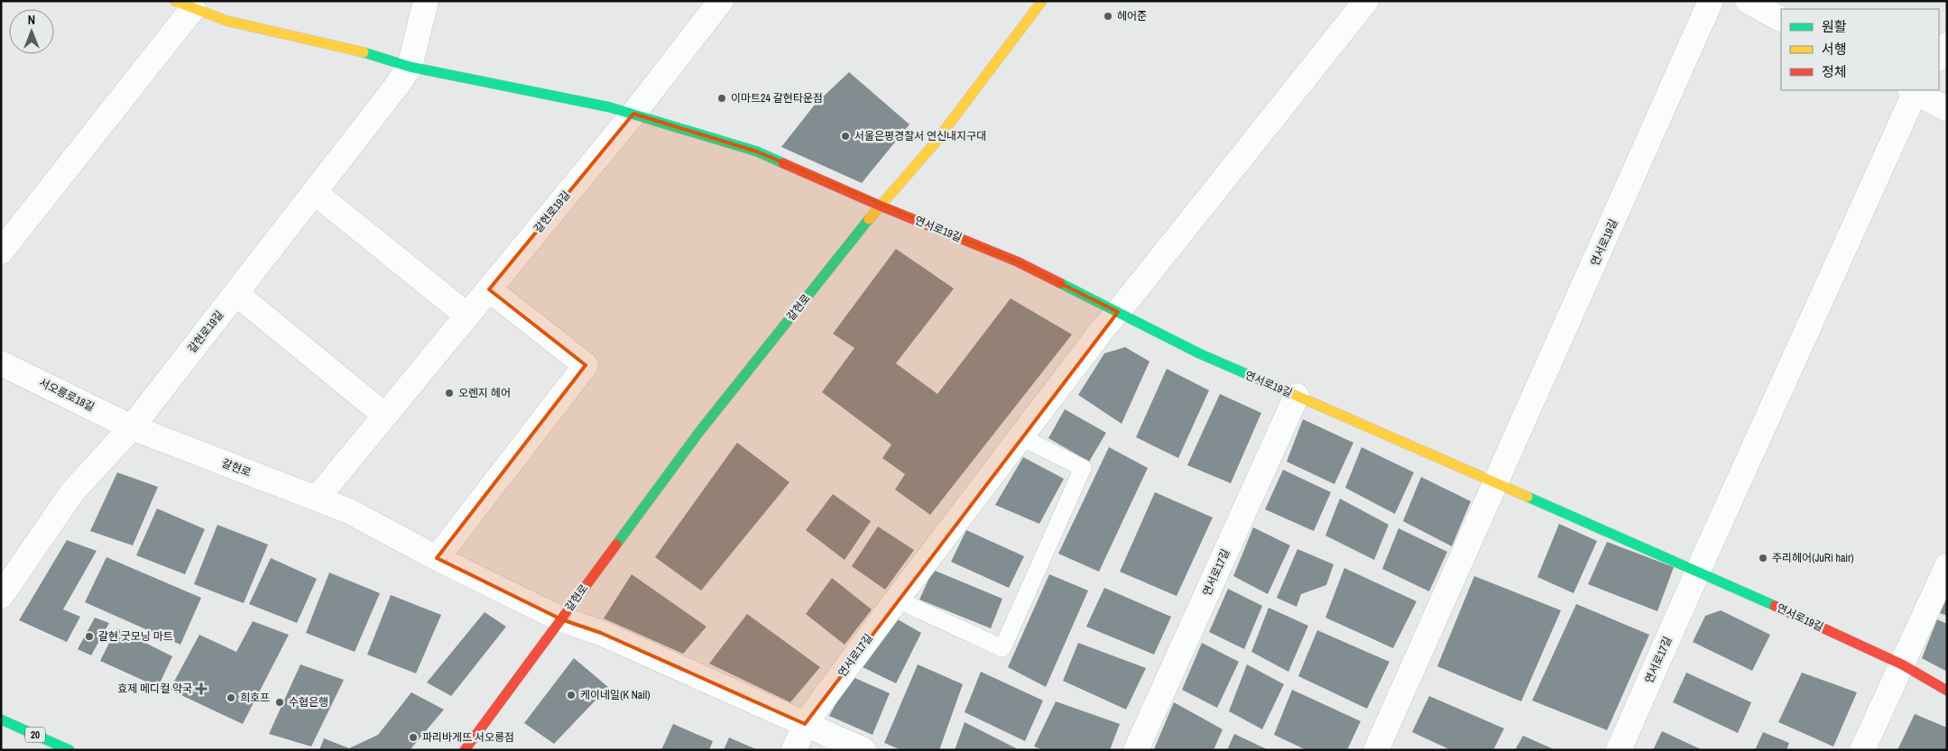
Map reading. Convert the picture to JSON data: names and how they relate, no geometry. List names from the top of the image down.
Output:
{
  "streets": {
    "street": [
      "갈현로19길",
      "연서로19길",
      "갈현로",
      "서오릉로18길",
      "연서로17길",
      "20"
    ]
  },
  "crossings": [
    ["갈현로19길", "갈현로"],
    ["갈현로19길", "서오릉로18길"],
    ["연서로19길", "갈현로"],
    ["연서로19길", "연서로17길"],
    ["갈현로", "서오릉로18길"]
  ],
  "places": {
    "other": [
      "헤어준",
      "이마트24 갈현타운점",
      "서울은평경찰서 연신내지구대",
      "오렌지 헤어",
      "주리헤어(JuRi hair)",
      "갈현 굿모닝 마트",
      "케이네일(K Nail)",
      "희호프",
      "수협은행",
      "파리바게뜨 서오릉점"
    ],
    "health": ["효제 메디컬 약국"]
  },
  "legend": ["원활", "서행", "정체"],
  "north": "top"
}
